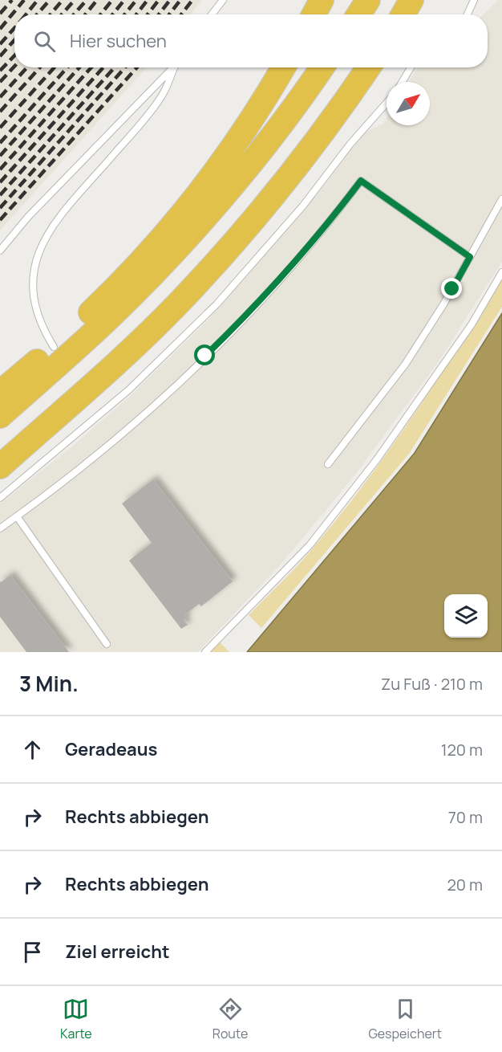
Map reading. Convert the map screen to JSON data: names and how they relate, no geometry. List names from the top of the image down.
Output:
{
  "north": "top right",
  "page": {
    "search": "Hier suchen",
    "heading": ["3 Min.", "Zu Fuß · 210 m"],
    "list": [
      ["Geradeaus", "120 m"],
      ["Rechts abbiegen", "70 m"],
      ["Rechts abbiegen", "20 m"],
      "Ziel erreicht"
    ],
    "nav": ["Karte", "Route", "Gespeichert"]
  }
}
